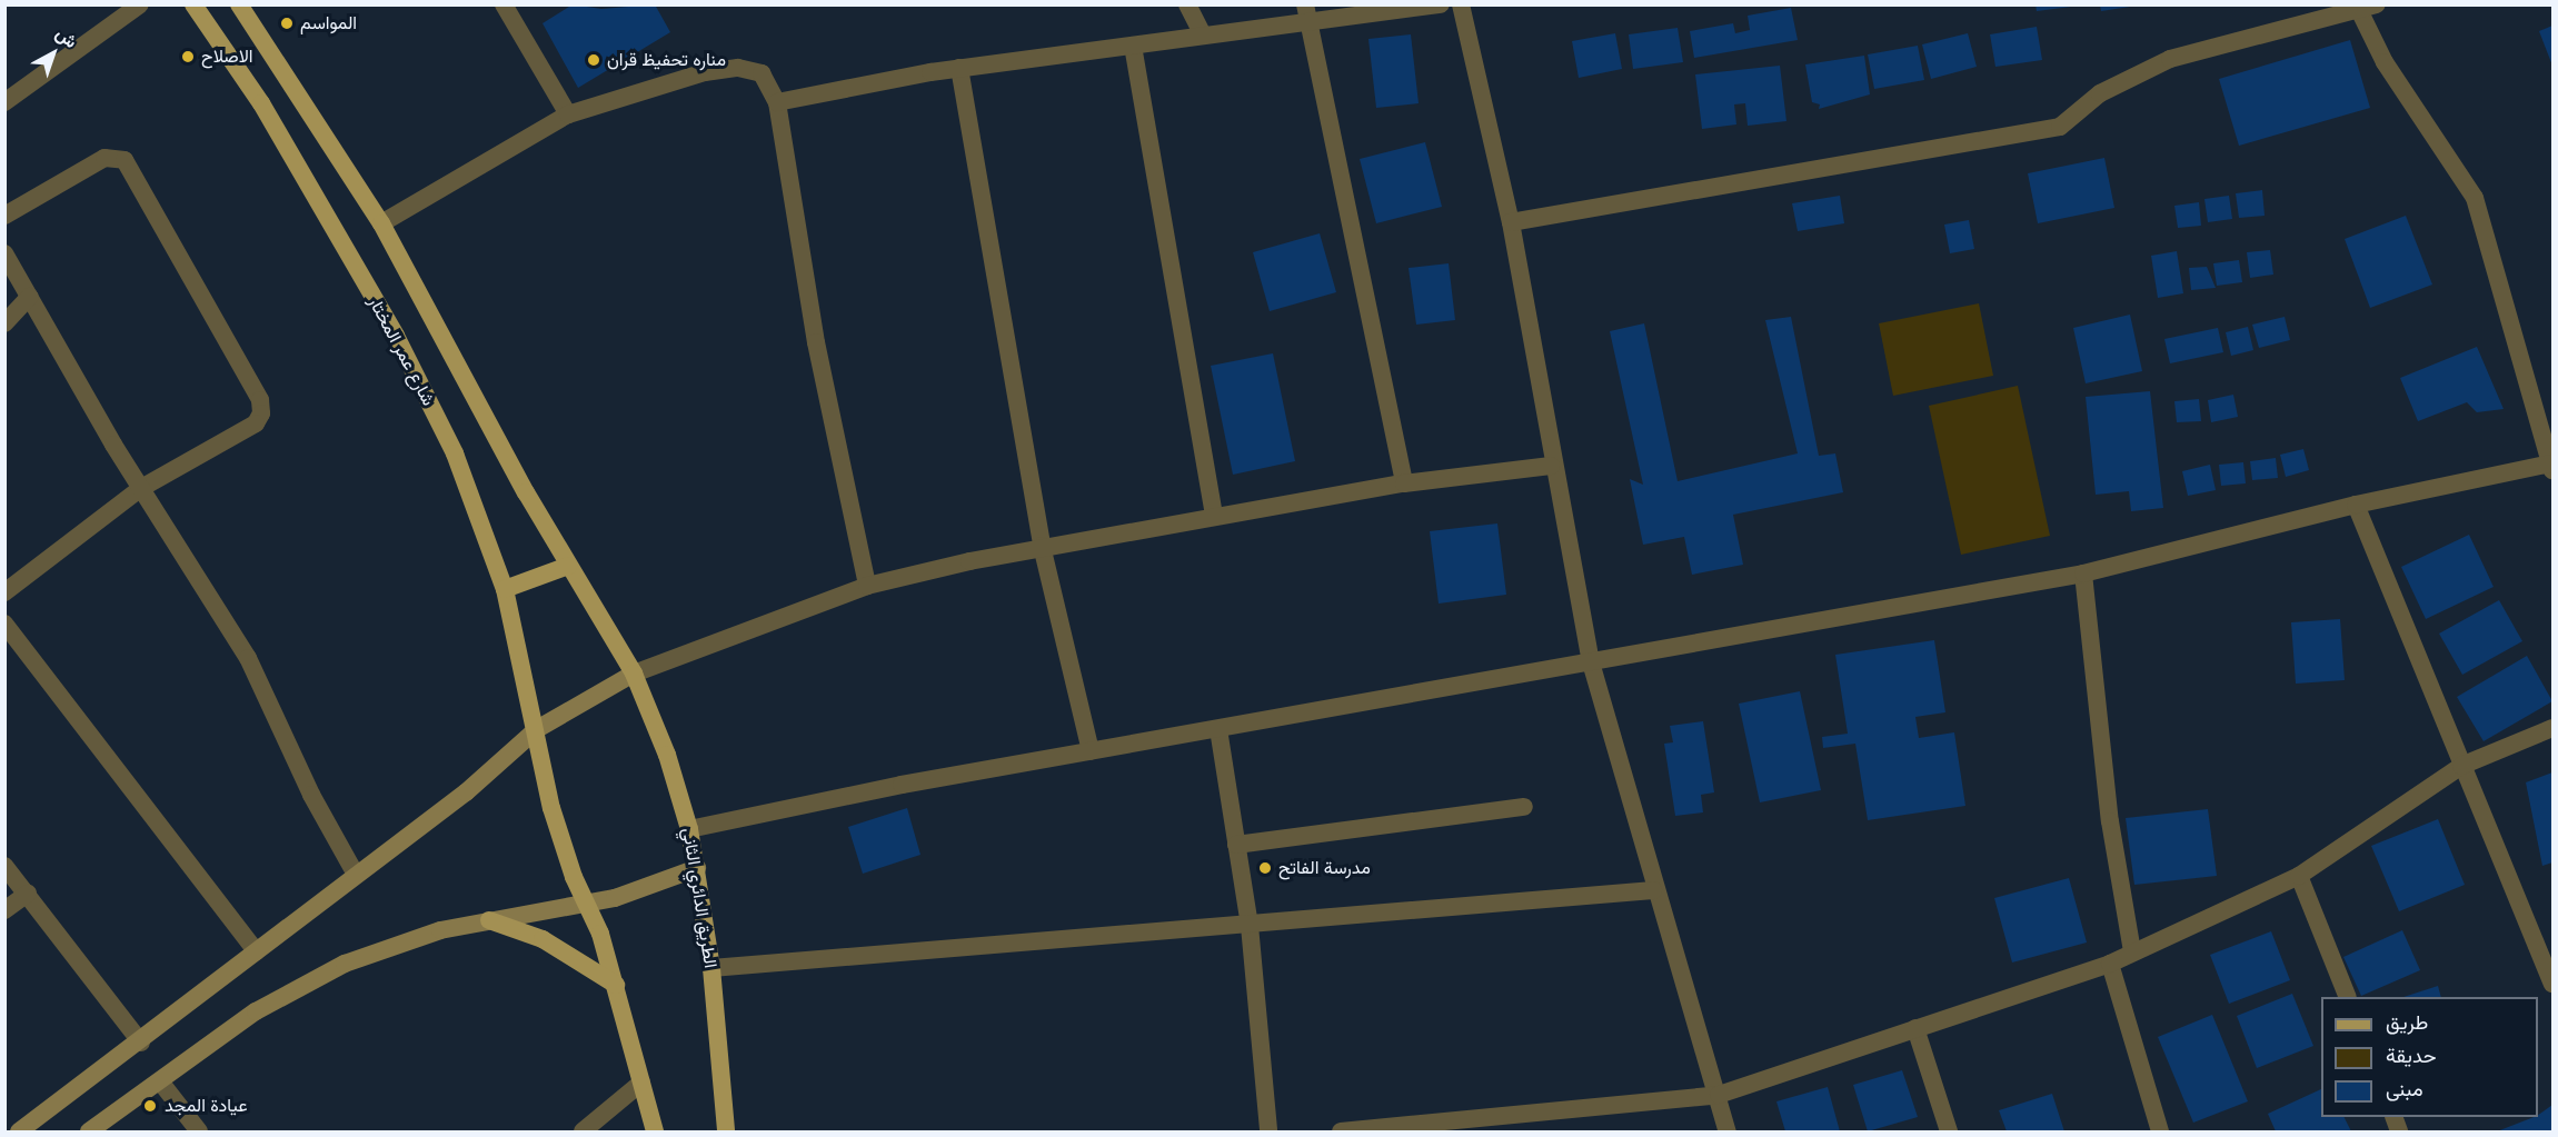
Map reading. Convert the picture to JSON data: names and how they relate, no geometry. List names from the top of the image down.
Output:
{
  "streets": {
    "main road": ["شارع عمر المختار", "الطريق الدائري الثاني"]
  },
  "places": [
    "المواسم",
    "الاصلاح",
    "مناره تحفيظ قران",
    "مدرسة الفاتح",
    "عيادة المجد"
  ],
  "legend": ["طريق", "حديقة", "مبنى"],
  "north": "top right"
}
